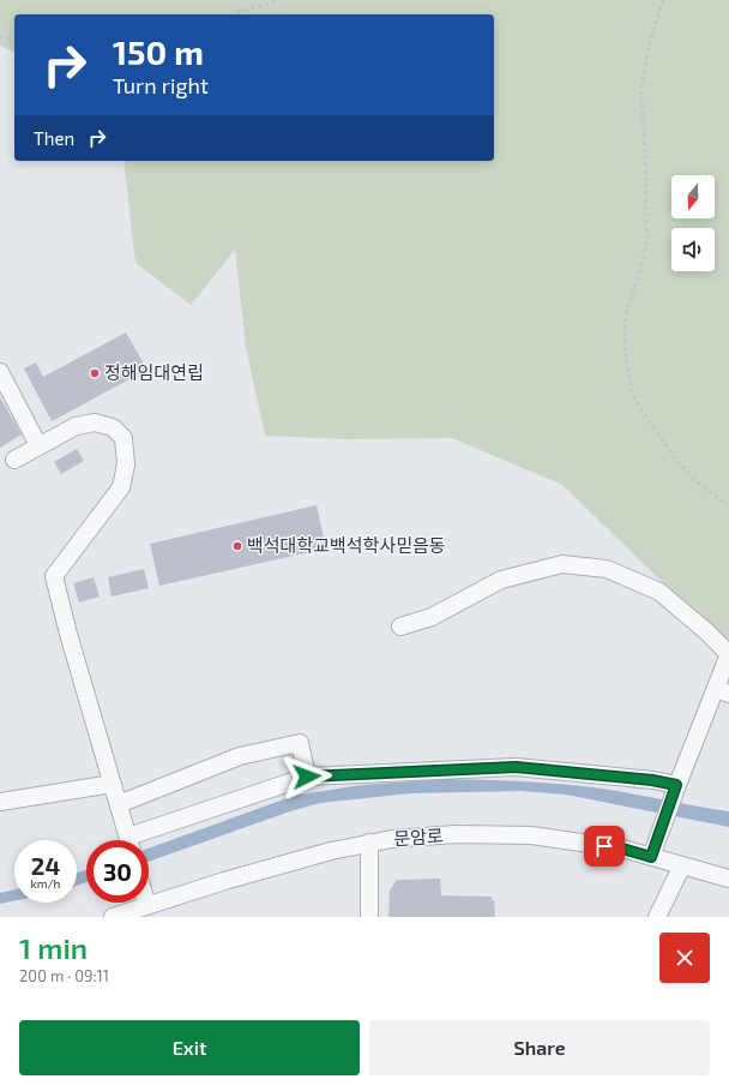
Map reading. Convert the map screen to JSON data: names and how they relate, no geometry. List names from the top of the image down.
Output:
{
  "streets": {
    "street": ["문암로"]
  },
  "places": ["정해임대연립", "백석대학교백석학사믿음동"],
  "north": "bottom",
  "page": {
    "turn": ["150 m", "Turn right"],
    "then": "Then",
    "speed": "24 km/h",
    "limit": "30",
    "heading": ["1 min", "200 m · 09:11"],
    "buttons": ["Exit", "Share"]
  }
}
